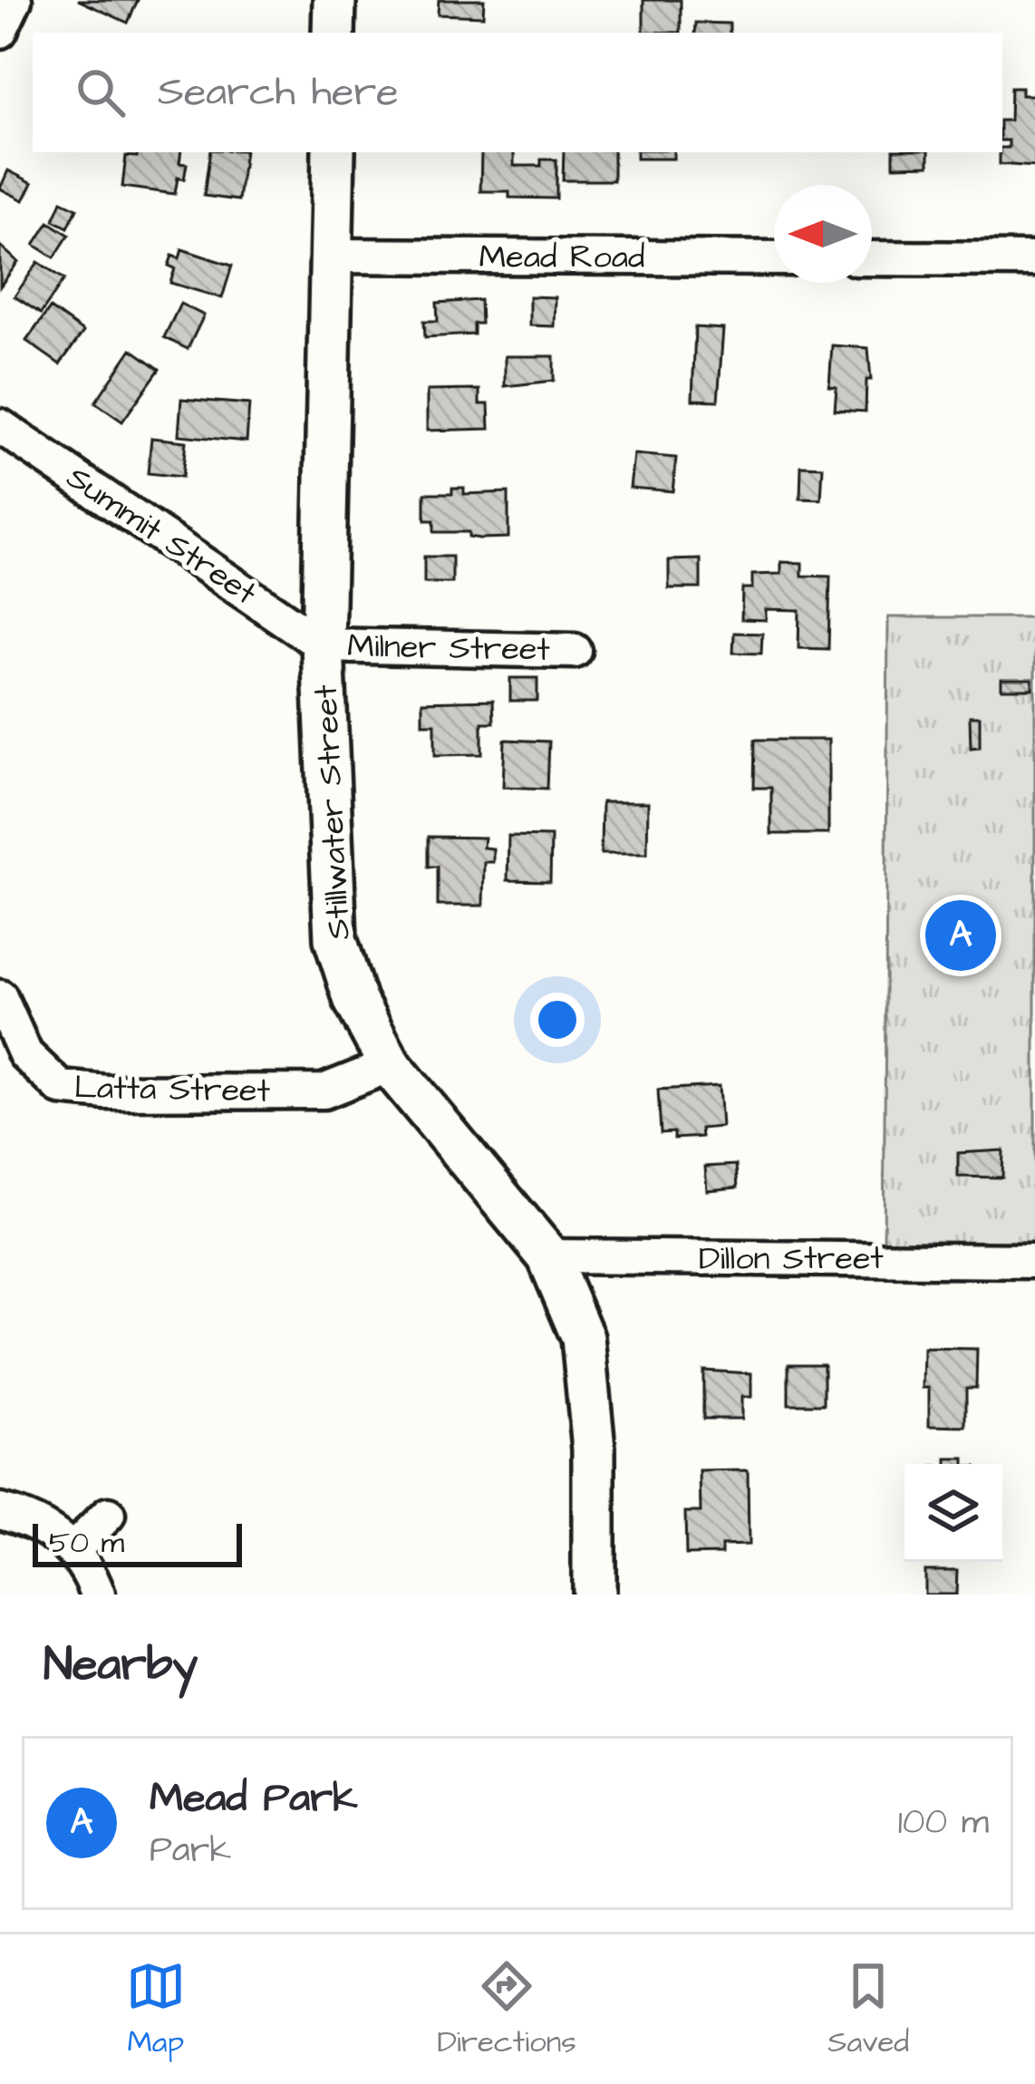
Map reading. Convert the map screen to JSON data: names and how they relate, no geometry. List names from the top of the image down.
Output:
{
  "streets": {
    "street": [
      "Mead Road",
      "Summit Street",
      "Milner Street",
      "Stillwater Street",
      "Latta Street",
      "Dillon Street"
    ]
  },
  "crossings": [
    ["Mead Road", "Stillwater Street"],
    ["Summit Street", "Milner Street"],
    ["Summit Street", "Stillwater Street"],
    ["Milner Street", "Stillwater Street"],
    ["Stillwater Street", "Latta Street"],
    ["Stillwater Street", "Dillon Street"]
  ],
  "scale_bar": "50 m",
  "north": "left",
  "page": {
    "search": "Search here",
    "pins": "A",
    "scale": "50 m",
    "heading": "Nearby",
    "list": [
      {
        "mark": "A",
        "name": "Mead Park",
        "note": "Park",
        "value": "100 m"
      }
    ],
    "nav": ["Map", "Directions", "Saved"]
  }
}
